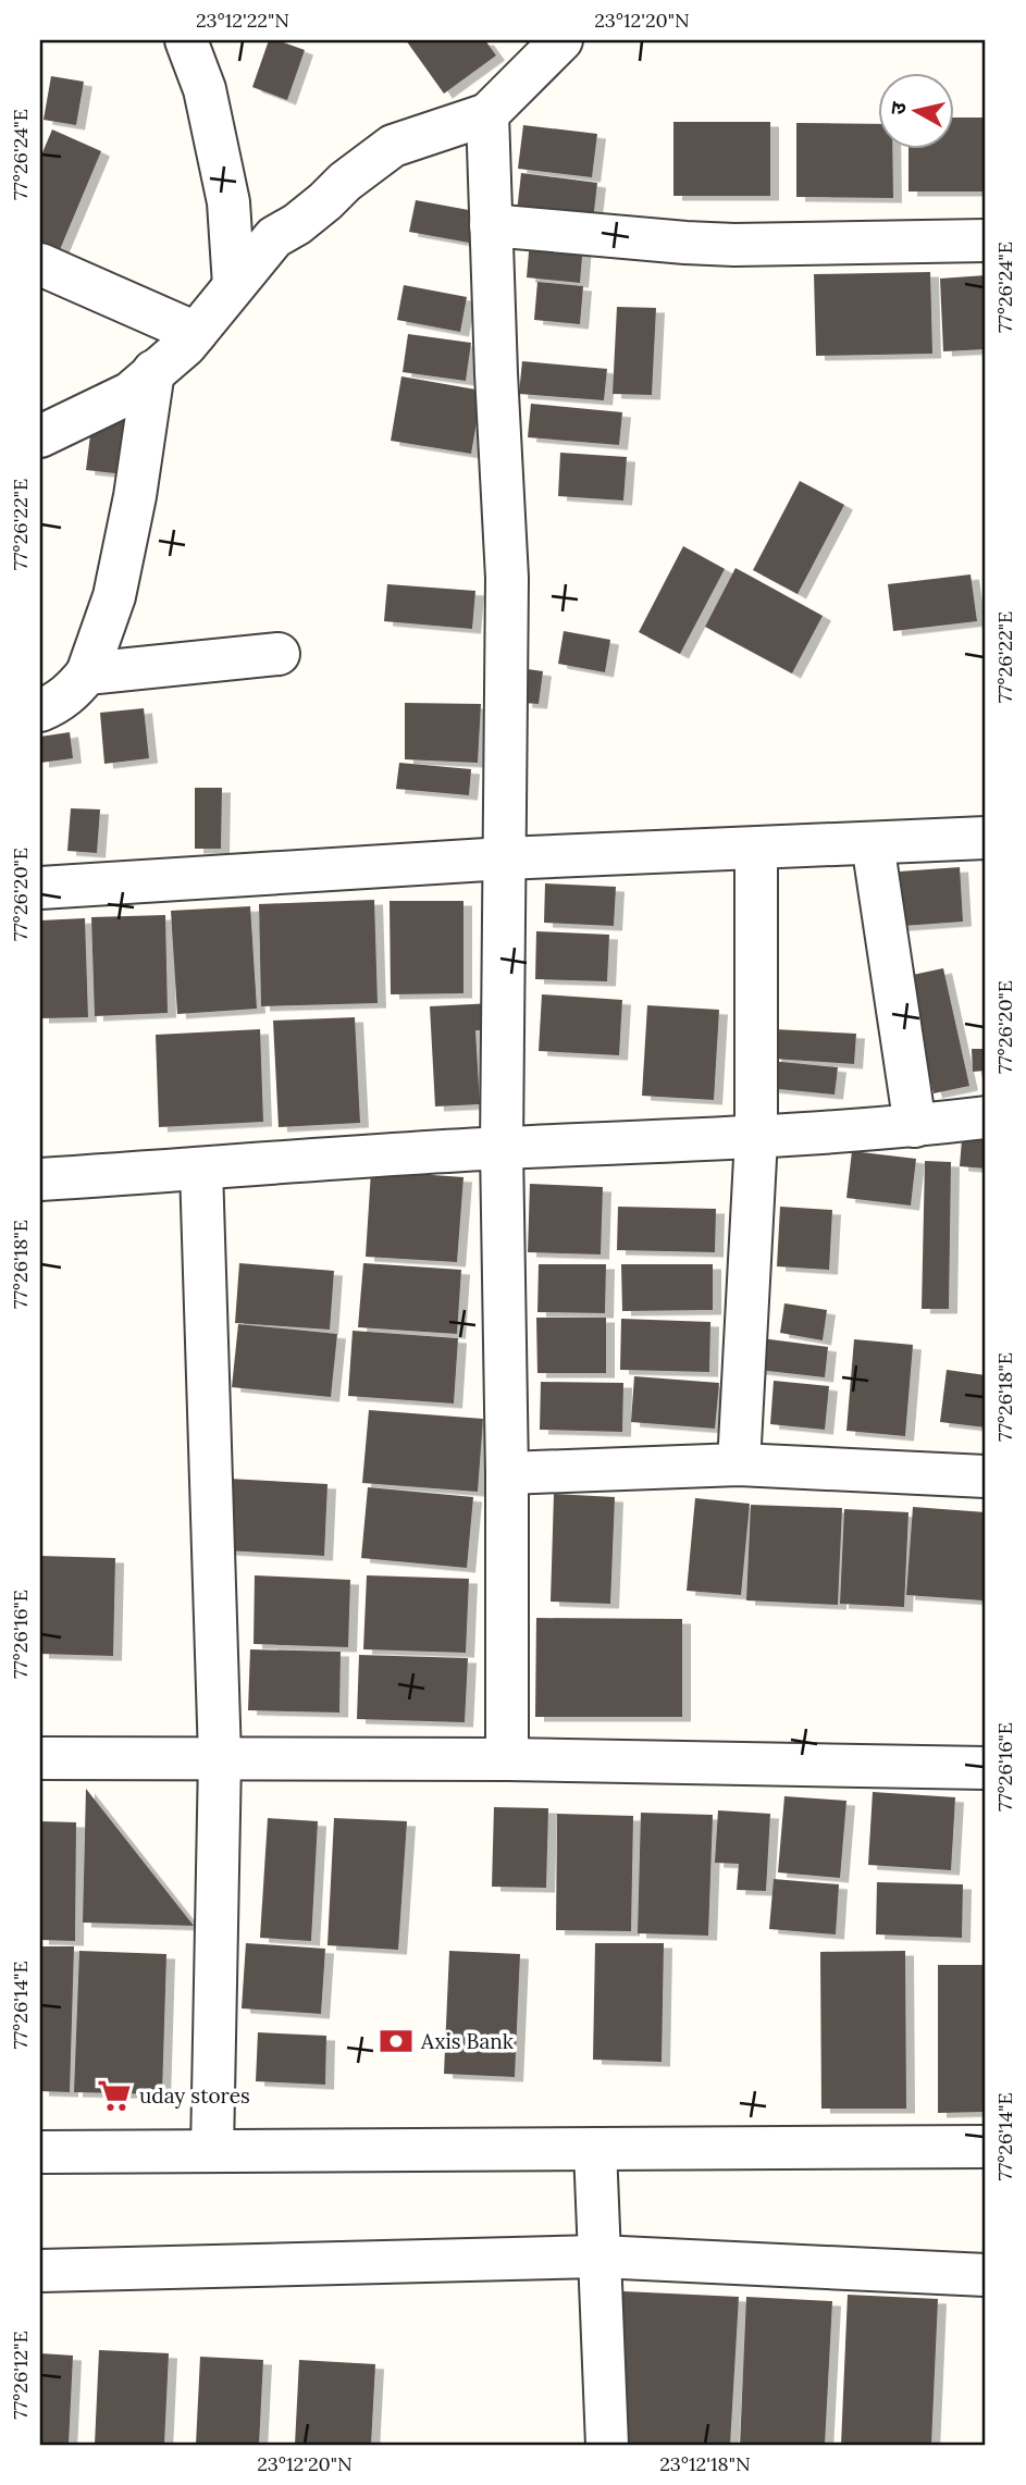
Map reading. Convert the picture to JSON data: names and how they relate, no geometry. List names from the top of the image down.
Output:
{
  "places": {
    "bank": ["Axis Bank"],
    "supermarket": ["uday stores"]
  },
  "north": "left",
  "coordinates": [
    "23°12'22\"N",
    "23°12'20\"N",
    "77°26'24\"E",
    "77°26'22\"E",
    "77°26'20\"E",
    "77°26'18\"E",
    "77°26'16\"E",
    "77°26'14\"E",
    "77°26'12\"E",
    "23°12'18\"N"
  ]
}
